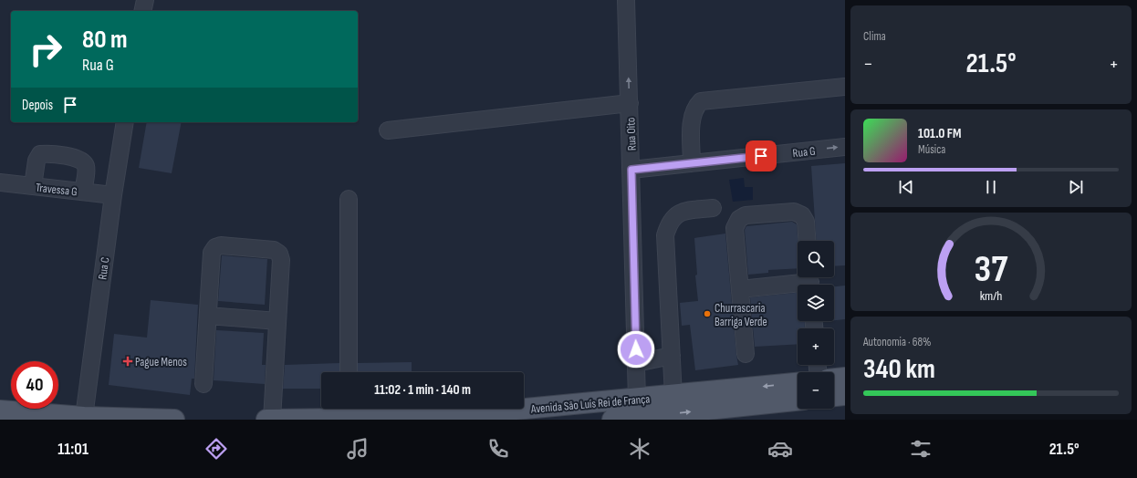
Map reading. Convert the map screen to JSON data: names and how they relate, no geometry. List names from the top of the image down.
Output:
{
  "streets": {
    "main road": ["Avenida São Luís Rei de França"],
    "street": [
      "Rua Oito",
      "Rua G",
      "Travessa G",
      "Rua C"
    ]
  },
  "crossings": [
    ["Rua Oito", "Rua G"],
    ["Rua Oito", "Avenida São Luís Rei de França"],
    ["Travessa G", "Rua C"]
  ],
  "places": {
    "other": ["Churrascaria Barriga Verde"],
    "health": ["Pague Menos"]
  },
  "page": {
    "tile": [
      "Clima",
      ["Autonomia · 68%", "340 km"]
    ],
    "turn": ["80 m", "Rua G"],
    "heat": ["−", "21.5°", "+"],
    "then": "Depois",
    "song": ["101.0 FM", "Música"],
    "map_buttons": ["+", "−"],
    "limit": "40",
    "trip": "11:02 · 1 min · 140 m",
    "tabs": ["11:01", "21.5°"],
    "gauge": ["37", "km/h"]
  }
}
